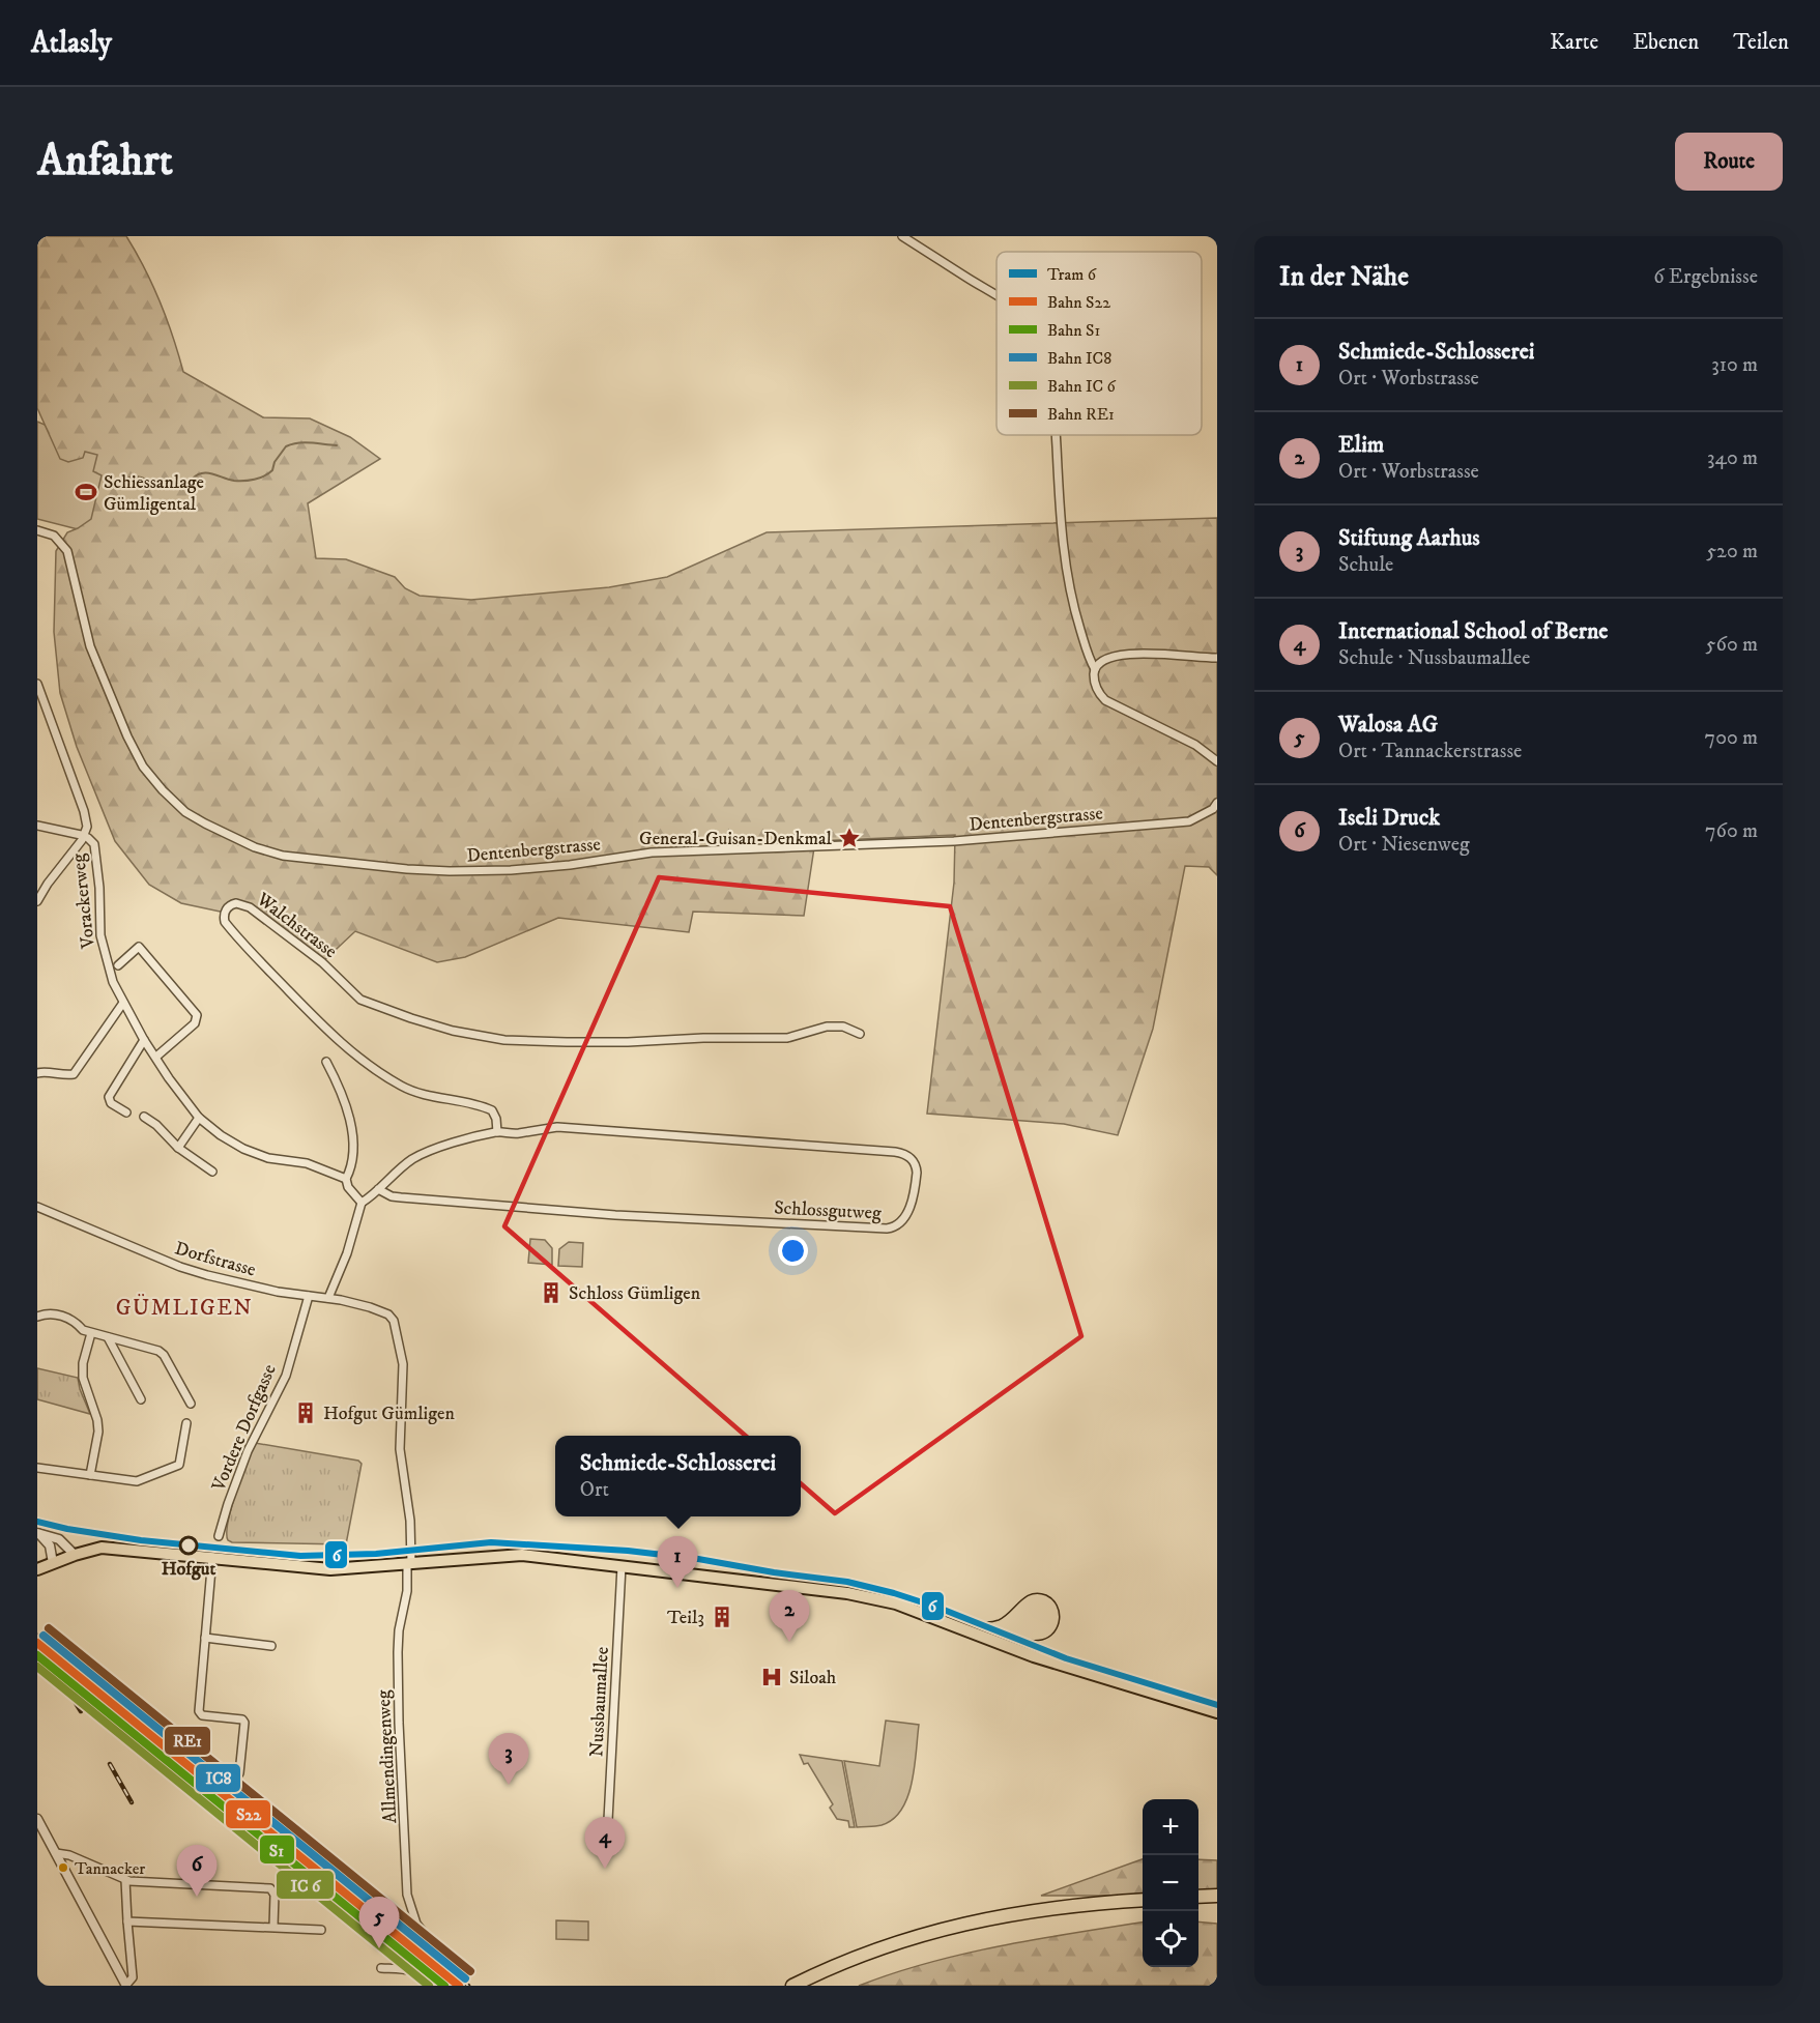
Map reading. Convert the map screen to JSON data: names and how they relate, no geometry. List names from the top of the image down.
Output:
{
  "streets": {
    "street": [
      "Dentenbergstrasse",
      "Vorackerweg",
      "Walchstrasse",
      "Schlossgutweg",
      "Dorfstrasse",
      "Vordere Dorfgasse",
      "Nussbaumallee",
      "Allmendingenweg"
    ]
  },
  "crossings": [
    ["Walchstrasse", "Schlossgutweg"],
    ["Dorfstrasse", "Vordere Dorfgasse"],
    ["Dorfstrasse", "Allmendingenweg"]
  ],
  "districts": ["GÜMLIGEN"],
  "places": {
    "sports": ["Schiessanlage Gümligental"],
    "place": ["General-Guisan-Denkmal"],
    "building": ["Schloss Gümligen", "Hofgut Gümligen", "Teil3"],
    "other": ["Hofgut", "Tannacker"],
    "hospital": ["Siloah"]
  },
  "lines": [
    "tram line 6",
    "rail line RE1",
    "rail line IC8",
    "rail line S22",
    "rail line S1"
  ],
  "legend": [
    "Tram 6",
    "Bahn S22",
    "Bahn S1",
    "Bahn IC8",
    "Bahn IC 6",
    "Bahn RE1"
  ],
  "page": {
    "header": "Atlasly",
    "nav": ["Karte", "Ebenen", "Teilen"],
    "buttons": "Route",
    "title": "Anfahrt",
    "heading": ["In der Nähe", "6 Ergebnisse"],
    "list": [
      {
        "mark": "1",
        "name": "Schmiede-Schlosserei",
        "note": "Ort · Worbstrasse",
        "value": "310 m"
      },
      {
        "mark": "2",
        "name": "Elim",
        "note": "Ort · Worbstrasse",
        "value": "340 m"
      },
      {
        "mark": "3",
        "name": "Stiftung Aarhus",
        "note": "Schule",
        "value": "520 m"
      },
      {
        "mark": "4",
        "name": "International School of Berne",
        "note": "Schule · Nussbaumallee",
        "value": "560 m"
      },
      {
        "mark": "5",
        "name": "Walosa AG",
        "note": "Ort · Tannackerstrasse",
        "value": "700 m"
      },
      {
        "mark": "6",
        "name": "Iseli Druck",
        "note": "Ort · Niesenweg",
        "value": "760 m"
      }
    ],
    "popup": ["Schmiede-Schlosserei", "Ort"],
    "pins": [
      "1",
      "2",
      "3",
      "4",
      "6",
      "5"
    ],
    "map_buttons": ["+", "−"]
  }
}
